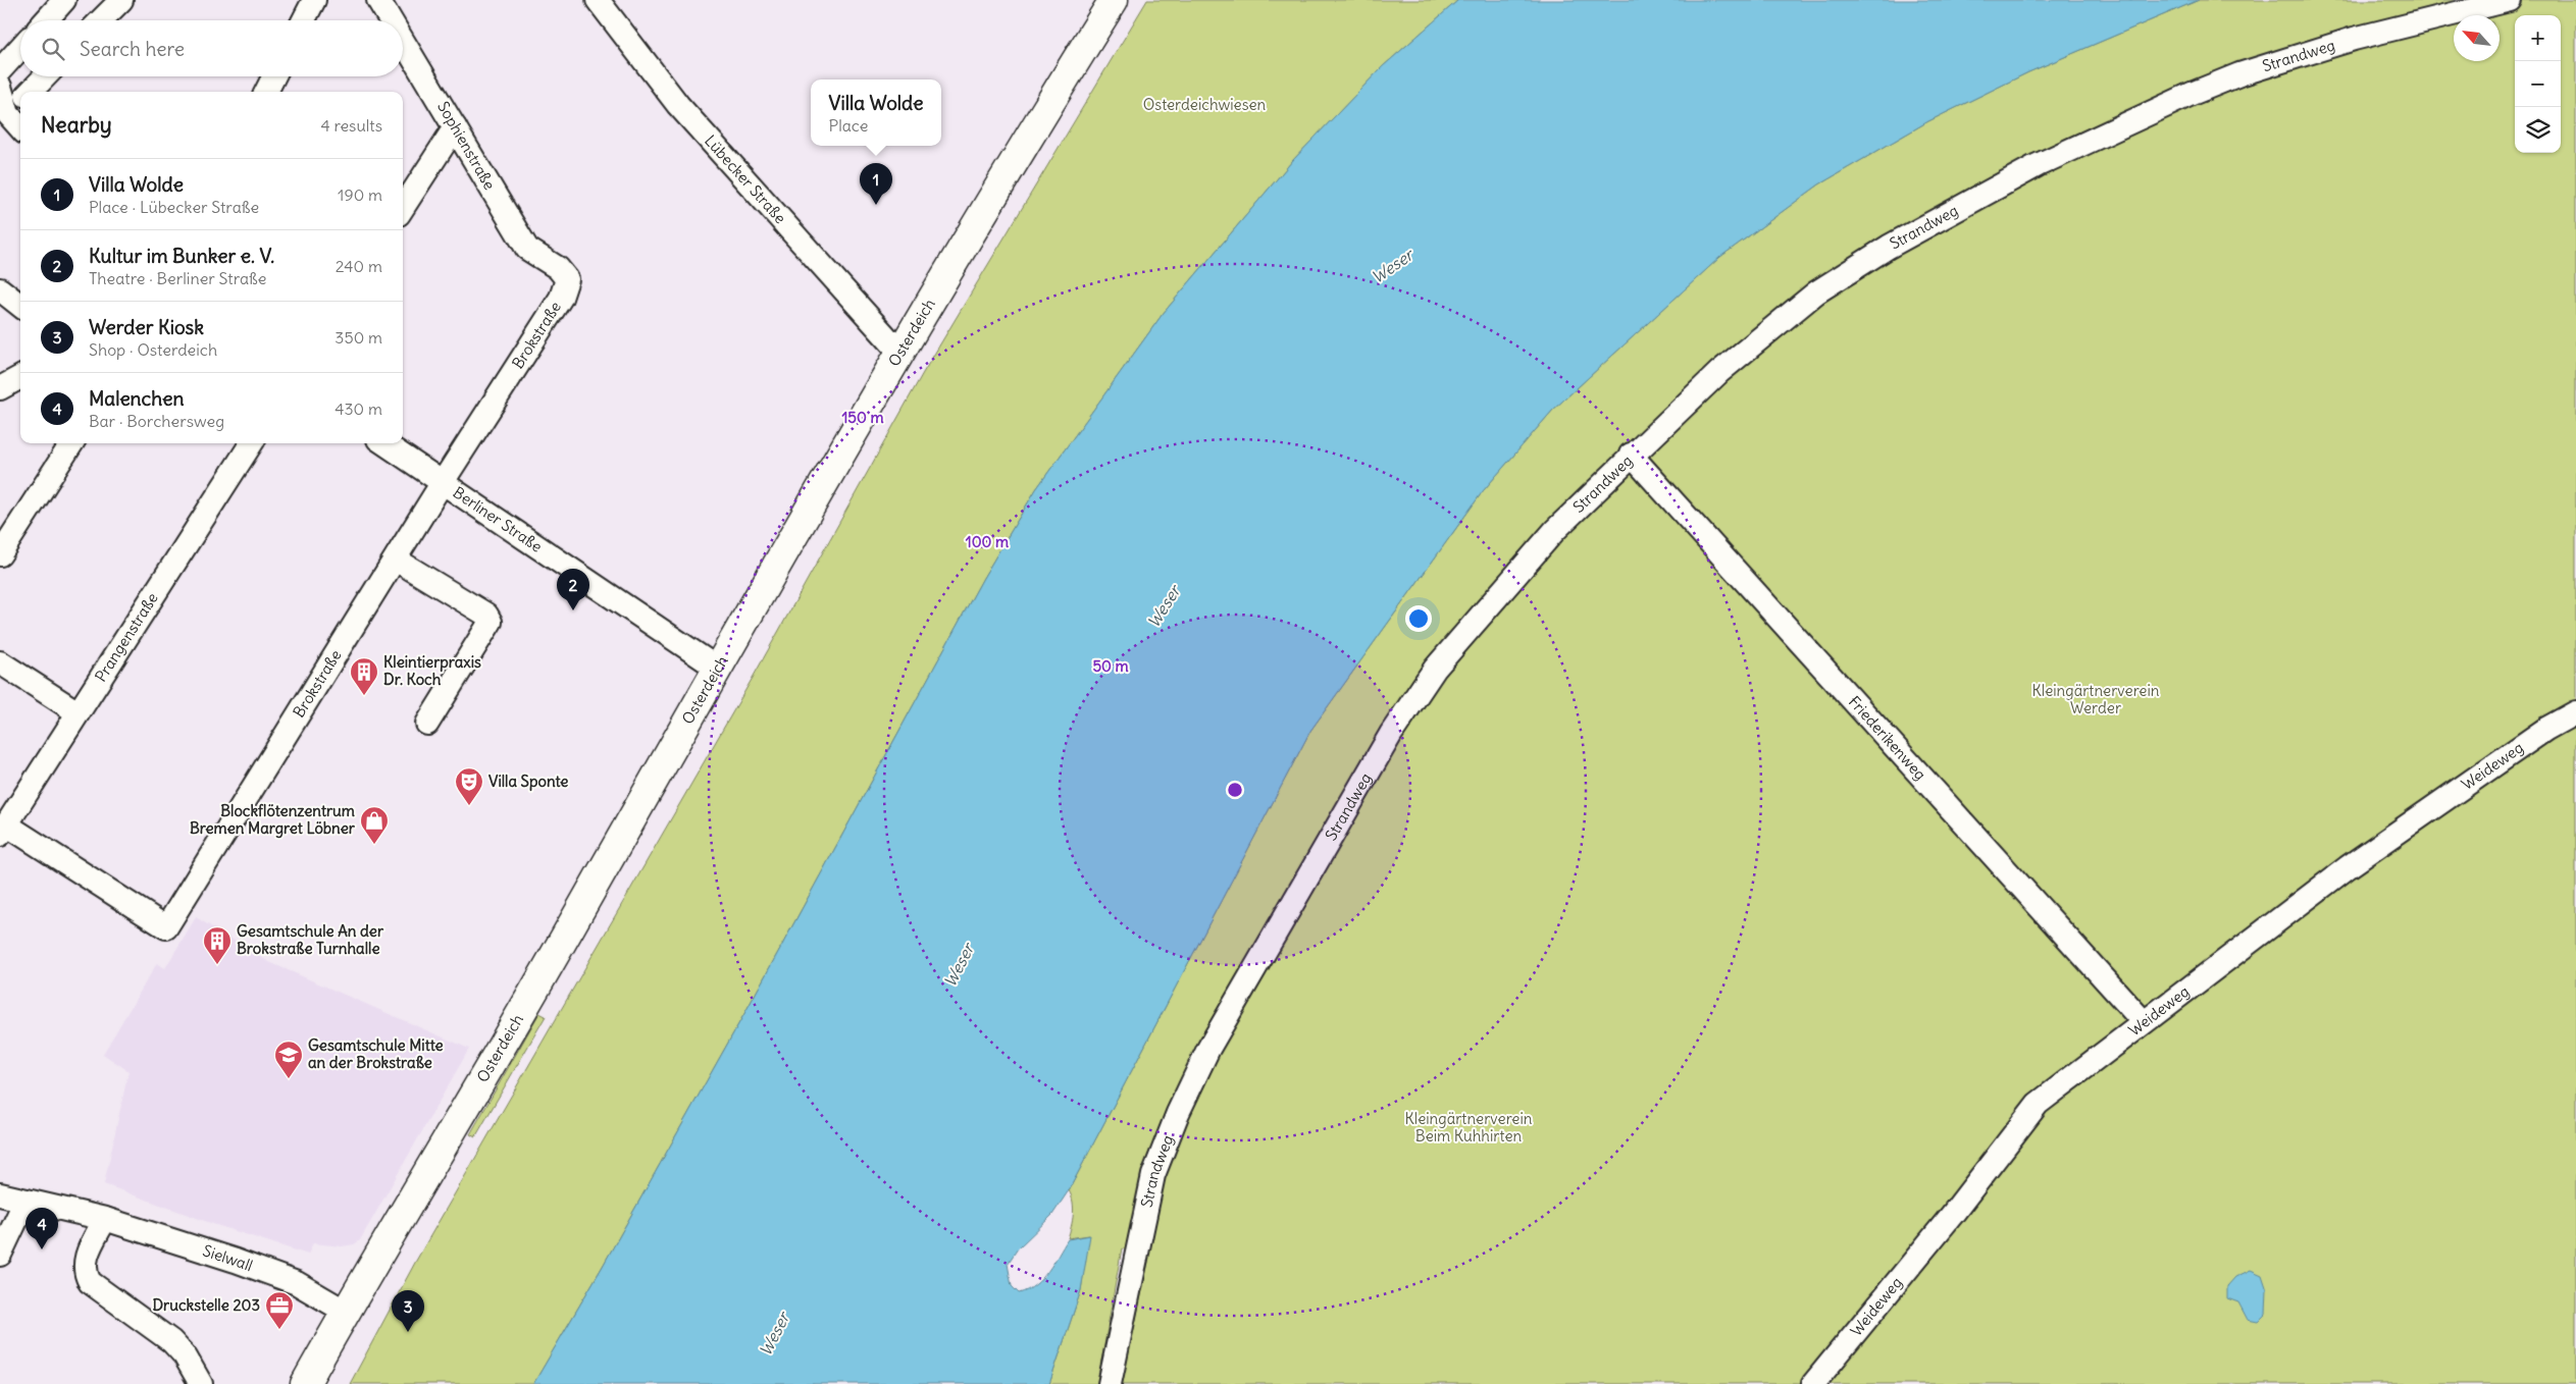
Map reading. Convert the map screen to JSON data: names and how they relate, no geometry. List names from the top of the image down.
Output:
{
  "streets": {
    "main road": ["Osterdeich"],
    "street": [
      "Strandweg",
      "Sophienstraße",
      "Lübecker Straße",
      "Brokstraße",
      "Berliner Straße",
      "Prangenstraße",
      "Friederikenweg",
      "Weideweg",
      "Sielwall"
    ]
  },
  "crossings": [
    ["Strandweg", "Friederikenweg"],
    ["Sophienstraße", "Brokstraße"],
    ["Lübecker Straße", "Osterdeich"],
    ["Osterdeich", "Berliner Straße"],
    ["Osterdeich", "Sielwall"],
    ["Brokstraße", "Berliner Straße"],
    ["Brokstraße", "Prangenstraße"],
    ["Friederikenweg", "Weideweg"]
  ],
  "water": ["Weser"],
  "parks": ["Osterdeichwiesen", "Kleingärtnerverein Werder", "Kleingärtnerverein Beim Kuhhirten"],
  "places": {
    "building": ["Kleintierpraxis Dr. Koch", "Gesamtschule An der Brokstraße Turnhalle"],
    "theatre": ["Villa Sponte"],
    "shop": ["Blockflötenzentrum Bremen Margret Löbner"],
    "school or university": ["Gesamtschule Mitte an der Brokstraße"],
    "office": ["Druckstelle 203"]
  },
  "north": "top left",
  "page": {
    "map_buttons": ["+", "−"],
    "search": "Search here",
    "popup": ["Villa Wolde", "Place"],
    "heading": ["Nearby", "4 results"],
    "list": [
      {
        "mark": "1",
        "name": "Villa Wolde",
        "note": "Place · Lübecker Straße",
        "value": "190 m"
      },
      {
        "mark": "2",
        "name": "Kultur im Bunker e. V.",
        "note": "Theatre · Berliner Straße",
        "value": "240 m"
      },
      {
        "mark": "3",
        "name": "Werder Kiosk",
        "note": "Shop · Osterdeich",
        "value": "350 m"
      },
      {
        "mark": "4",
        "name": "Malenchen",
        "note": "Bar · Borchersweg",
        "value": "430 m"
      }
    ],
    "pins": [
      "1",
      "2",
      "4",
      "3"
    ]
  },
  "rings": ["150 m", "100 m", "50 m"]
}
